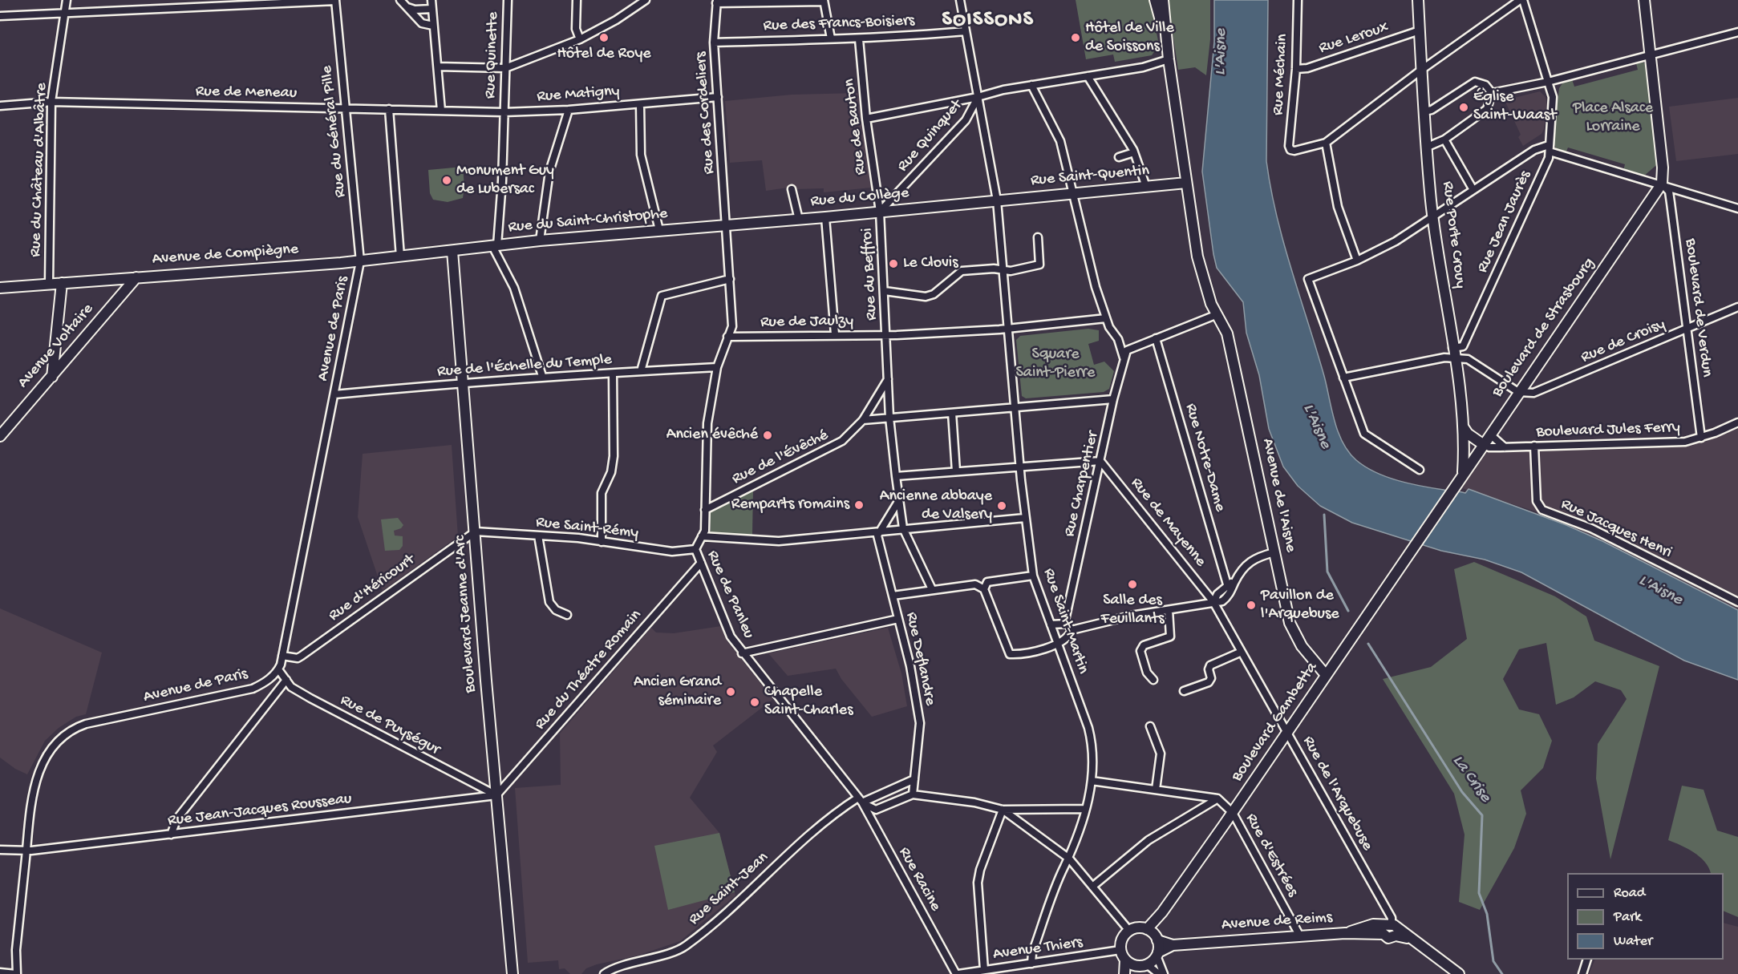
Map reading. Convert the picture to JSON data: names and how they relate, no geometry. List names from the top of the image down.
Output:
{
  "streets": {
    "main road": [
      "Rue Saint-Quentin",
      "Rue du Collège",
      "Rue du Saint-Christophe",
      "Rue Porte Crouy",
      "Avenue de Compiègne",
      "Boulevard de Strasbourg",
      "Avenue Voltaire",
      "Avenue de l'Aisne",
      "Boulevard Jeanne d'Arc",
      "Boulevard Gambetta",
      "Avenue de Reims"
    ],
    "street": [
      "Rue des Francs-Boisiers",
      "Rue Leroux",
      "Rue Quinette",
      "Rue Méchain",
      "Rue de Meneau",
      "Rue Matigny",
      "Rue des Cordeliers",
      "Rue de Bauton",
      "Rue du Général Pille",
      "Rue Quinquet",
      "Rue du Château d'Albâtre",
      "Rue Jean Jaurès",
      "Rue du Beffroi",
      "Boulevard de Verdun",
      "Rue de Jaulzy",
      "Avenue de Paris",
      "Rue de Croisy",
      "Rue de l'Échelle du Temple",
      "Boulevard Jules Ferry",
      "Rue de l'Évêché",
      "Rue Notre-Dame",
      "Rue Charpentier",
      "Rue de Mayenne",
      "Rue Saint-Rémy",
      "Rue Jacques Henri",
      "Rue d'Héricourt",
      "Rue de Panleu",
      "Rue Saint-Martin",
      "Rue Deflandre",
      "Rue du Théatre Romain",
      "Rue de Puységur",
      "Rue de l'Arquebuse",
      "Rue Jean-Jacques Rousseau",
      "Rue d'Estrées",
      "Rue Racine",
      "Rue Saint-Jean",
      "Avenue Thiers"
    ]
  },
  "crossings": [
    ["Rue des Francs-Boisiers", "Rue des Cordeliers"],
    ["Rue des Francs-Boisiers", "Rue de Bauton"],
    ["Rue des Francs-Boisiers", "Rue Saint-Martin"],
    ["Rue Leroux", "Rue Méchain"],
    ["Rue Leroux", "Rue Porte Crouy"],
    ["Rue Quinette", "Rue Matigny"],
    ["Rue Quinette", "Rue du Saint-Christophe"],
    ["Rue de Meneau", "Rue Matigny"],
    ["Rue de Meneau", "Rue du Général Pille"],
    ["Rue de Meneau", "Rue du Château d'Albâtre"],
    ["Rue Matigny", "Rue des Cordeliers"],
    ["Rue des Cordeliers", "Rue du Collège"],
    ["Rue des Cordeliers", "Rue du Saint-Christophe"],
    ["Rue des Cordeliers", "Rue de Jaulzy"],
    ["Rue des Cordeliers", "Rue de l'Échelle du Temple"],
    ["Rue des Cordeliers", "Rue de Panleu"],
    ["Rue de Bauton", "Rue Quinquet"],
    ["Rue de Bauton", "Rue du Collège"],
    ["Rue de Bauton", "Rue du Beffroi"],
    ["Rue du Général Pille", "Avenue de Compiègne"],
    ["Rue du Général Pille", "Avenue de Paris"],
    ["Rue Quinquet", "Rue du Collège"],
    ["Rue Quinquet", "Rue du Beffroi"],
    ["Rue Quinquet", "Rue Saint-Martin"],
    ["Rue du Château d'Albâtre", "Avenue de Compiègne"],
    ["Rue Saint-Quentin", "Rue du Collège"],
    ["Rue Saint-Quentin", "Avenue de l'Aisne"],
    ["Rue Saint-Quentin", "Rue Saint-Martin"],
    ["Rue du Collège", "Rue du Saint-Christophe"],
    ["Rue du Collège", "Rue du Beffroi"],
    ["Rue du Collège", "Rue Saint-Martin"],
    ["Rue du Saint-Christophe", "Avenue de Compiègne"],
    ["Rue du Saint-Christophe", "Boulevard Jeanne d'Arc"],
    ["Rue Jean Jaurès", "Rue Porte Crouy"],
    ["Rue Porte Crouy", "Boulevard de Strasbourg"],
    ["Avenue de Compiègne", "Avenue de Paris"],
    ["Avenue de Compiègne", "Avenue Voltaire"],
    ["Avenue de Compiègne", "Boulevard Jeanne d'Arc"],
    ["Rue du Beffroi", "Rue de Jaulzy"],
    ["Rue du Beffroi", "Rue de l'Évêché"],
    ["Boulevard de Verdun", "Boulevard de Strasbourg"],
    ["Boulevard de Verdun", "Rue de Croisy"],
    ["Boulevard de Verdun", "Boulevard Jules Ferry"],
    ["Rue de Jaulzy", "Rue Saint-Martin"],
    ["Boulevard de Strasbourg", "Rue de Croisy"],
    ["Boulevard de Strasbourg", "Boulevard Jules Ferry"],
    ["Boulevard de Strasbourg", "Boulevard Gambetta"],
    ["Avenue de Paris", "Rue de l'Échelle du Temple"],
    ["Avenue de Paris", "Rue d'Héricourt"],
    ["Avenue de Paris", "Rue de Puységur"],
    ["Avenue de Paris", "Rue Jean-Jacques Rousseau"],
    ["Rue de l'Échelle du Temple", "Rue de Panleu"],
    ["Rue de l'Échelle du Temple", "Boulevard Jeanne d'Arc"],
    ["Boulevard Jules Ferry", "Rue Jacques Henri"],
    ["Rue de l'Évêché", "Rue de Panleu"],
    ["Rue Charpentier", "Rue de Mayenne"],
    ["Avenue de l'Aisne", "Boulevard Gambetta"],
    ["Rue de Mayenne", "Rue de l'Arquebuse"],
    ["Rue Saint-Rémy", "Rue d'Héricourt"],
    ["Rue Saint-Rémy", "Rue de Panleu"],
    ["Rue Saint-Rémy", "Boulevard Jeanne d'Arc"],
    ["Rue d'Héricourt", "Boulevard Jeanne d'Arc"],
    ["Rue de Panleu", "Rue du Théatre Romain"],
    ["Rue de Panleu", "Rue Racine"],
    ["Rue de Panleu", "Rue Saint-Jean"],
    ["Boulevard Jeanne d'Arc", "Rue du Théatre Romain"],
    ["Boulevard Jeanne d'Arc", "Rue de Puységur"],
    ["Boulevard Jeanne d'Arc", "Rue Jean-Jacques Rousseau"],
    ["Rue Saint-Martin", "Avenue Thiers"],
    ["Rue Deflandre", "Rue Saint-Jean"],
    ["Rue du Théatre Romain", "Rue de Puységur"],
    ["Rue du Théatre Romain", "Rue Jean-Jacques Rousseau"],
    ["Boulevard Gambetta", "Rue de l'Arquebuse"],
    ["Boulevard Gambetta", "Rue d'Estrées"],
    ["Boulevard Gambetta", "Avenue de Reims"],
    ["Boulevard Gambetta", "Avenue Thiers"],
    ["Rue de Puységur", "Rue Jean-Jacques Rousseau"],
    ["Rue de l'Arquebuse", "Avenue de Reims"],
    ["Rue d'Estrées", "Avenue de Reims"],
    ["Rue Racine", "Rue Saint-Jean"],
    ["Rue Racine", "Avenue Thiers"],
    ["Avenue de Reims", "Avenue Thiers"]
  ],
  "districts": ["SOISSONS"],
  "water": ["L'Aisne", "La Crise"],
  "parks": ["Place Alsace Lorraine", "Square Saint-Pierre"],
  "places": [
    "Hôtel de Roye",
    "Hôtel de Ville de Soissons",
    "Église Saint-Waast",
    "Monument Guy de Lubersac",
    "Le Clovis",
    "Ancien évêché",
    "Remparts romains",
    "Ancienne abbaye de Valsery",
    "Salle des Feuillants",
    "Pavillon de l'Arquebuse",
    "Ancien Grand séminaire",
    "Chapelle Saint-Charles"
  ],
  "legend": ["Road", "Park", "Water"]
}
